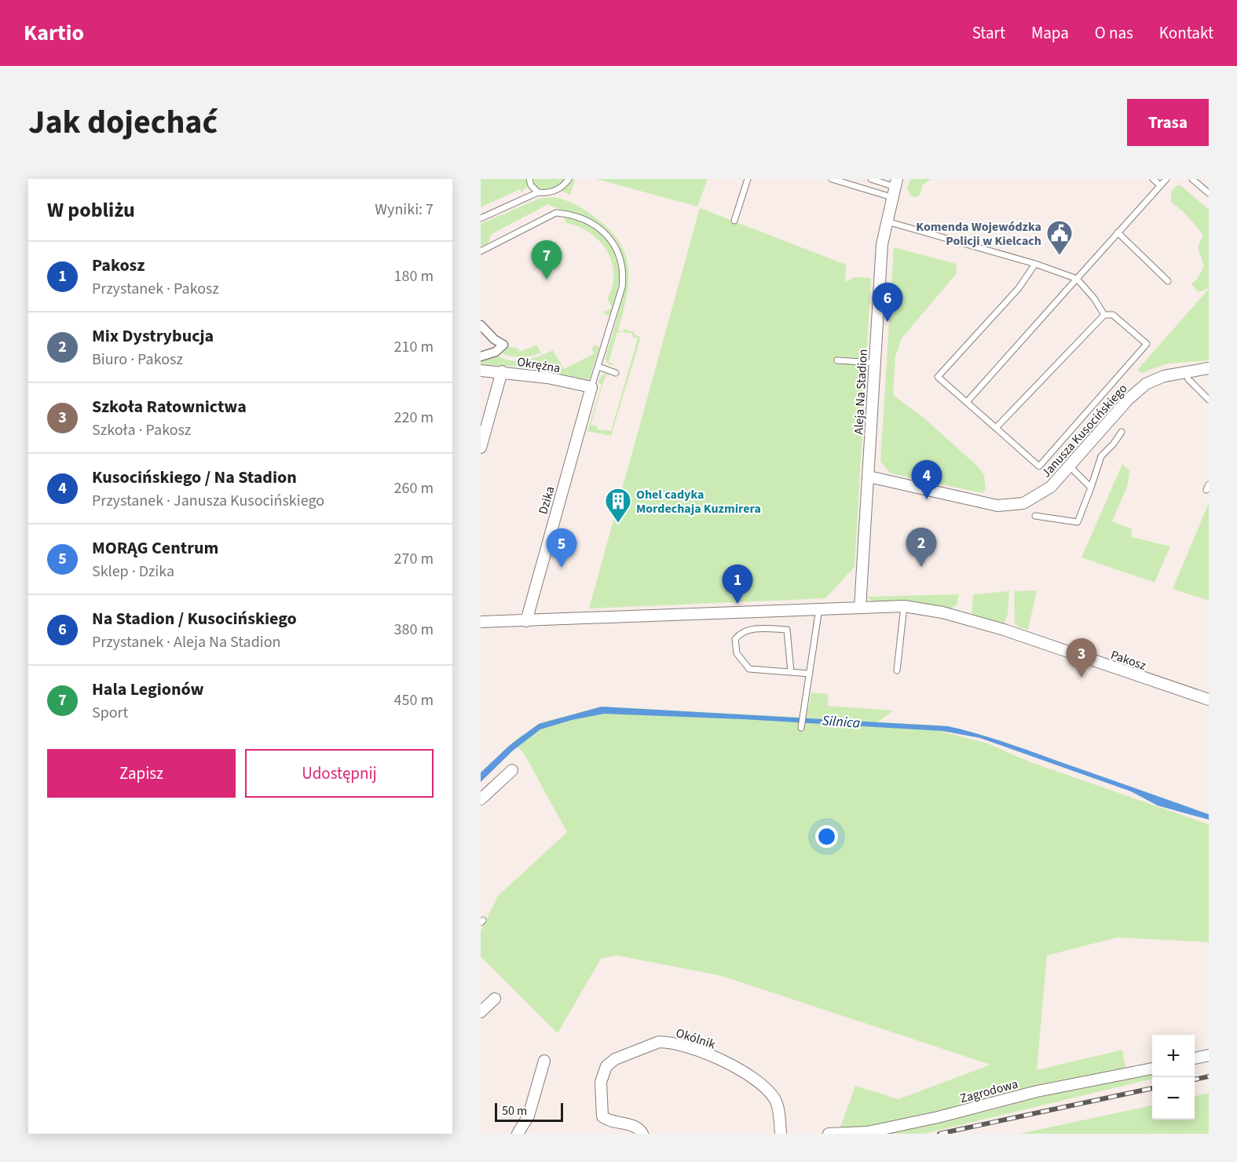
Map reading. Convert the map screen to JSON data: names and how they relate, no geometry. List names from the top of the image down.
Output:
{
  "streets": {
    "street": [
      "Okrężna",
      "Aleja Na Stadion",
      "Janusza Kusocińskiego",
      "Dzika",
      "Pakosz",
      "Okólnik",
      "Zagrodowa"
    ]
  },
  "crossings": [
    ["Okrężna", "Dzika"],
    ["Aleja Na Stadion", "Janusza Kusocińskiego"],
    ["Aleja Na Stadion", "Pakosz"],
    ["Dzika", "Pakosz"]
  ],
  "water": ["Silnica"],
  "places": {
    "public building": ["Komenda Wojewódzka Policji w Kielcach"],
    "building": ["Ohel cadyka Mordechaja Kuzmirera"]
  },
  "scale_bar": "50 m",
  "page": {
    "header": "Kartio",
    "nav": [
      "Start",
      "Mapa",
      "O nas",
      "Kontakt"
    ],
    "title": "Jak dojechać",
    "buttons": [
      "Trasa",
      ["Zapisz", "Udostępnij"]
    ],
    "heading": ["W pobliżu", "Wyniki: 7"],
    "list": [
      {
        "mark": "1",
        "name": "Pakosz",
        "note": "Przystanek · Pakosz",
        "value": "180 m"
      },
      {
        "mark": "2",
        "name": "Mix Dystrybucja",
        "note": "Biuro · Pakosz",
        "value": "210 m"
      },
      {
        "mark": "3",
        "name": "Szkoła Ratownictwa",
        "note": "Szkoła · Pakosz",
        "value": "220 m"
      },
      {
        "mark": "4",
        "name": "Kusocińskiego / Na Stadion",
        "note": "Przystanek · Janusza Kusocińskiego",
        "value": "260 m"
      },
      {
        "mark": "5",
        "name": "MORĄG Centrum",
        "note": "Sklep · Dzika",
        "value": "270 m"
      },
      {
        "mark": "6",
        "name": "Na Stadion / Kusocińskiego",
        "note": "Przystanek · Aleja Na Stadion",
        "value": "380 m"
      },
      {
        "mark": "7",
        "name": "Hala Legionów",
        "note": "Sport",
        "value": "450 m"
      }
    ],
    "pins": [
      "7",
      "6",
      "4",
      "2",
      "5",
      "1",
      "3"
    ],
    "map_buttons": ["+", "−"],
    "scale": "50 m"
  }
}
